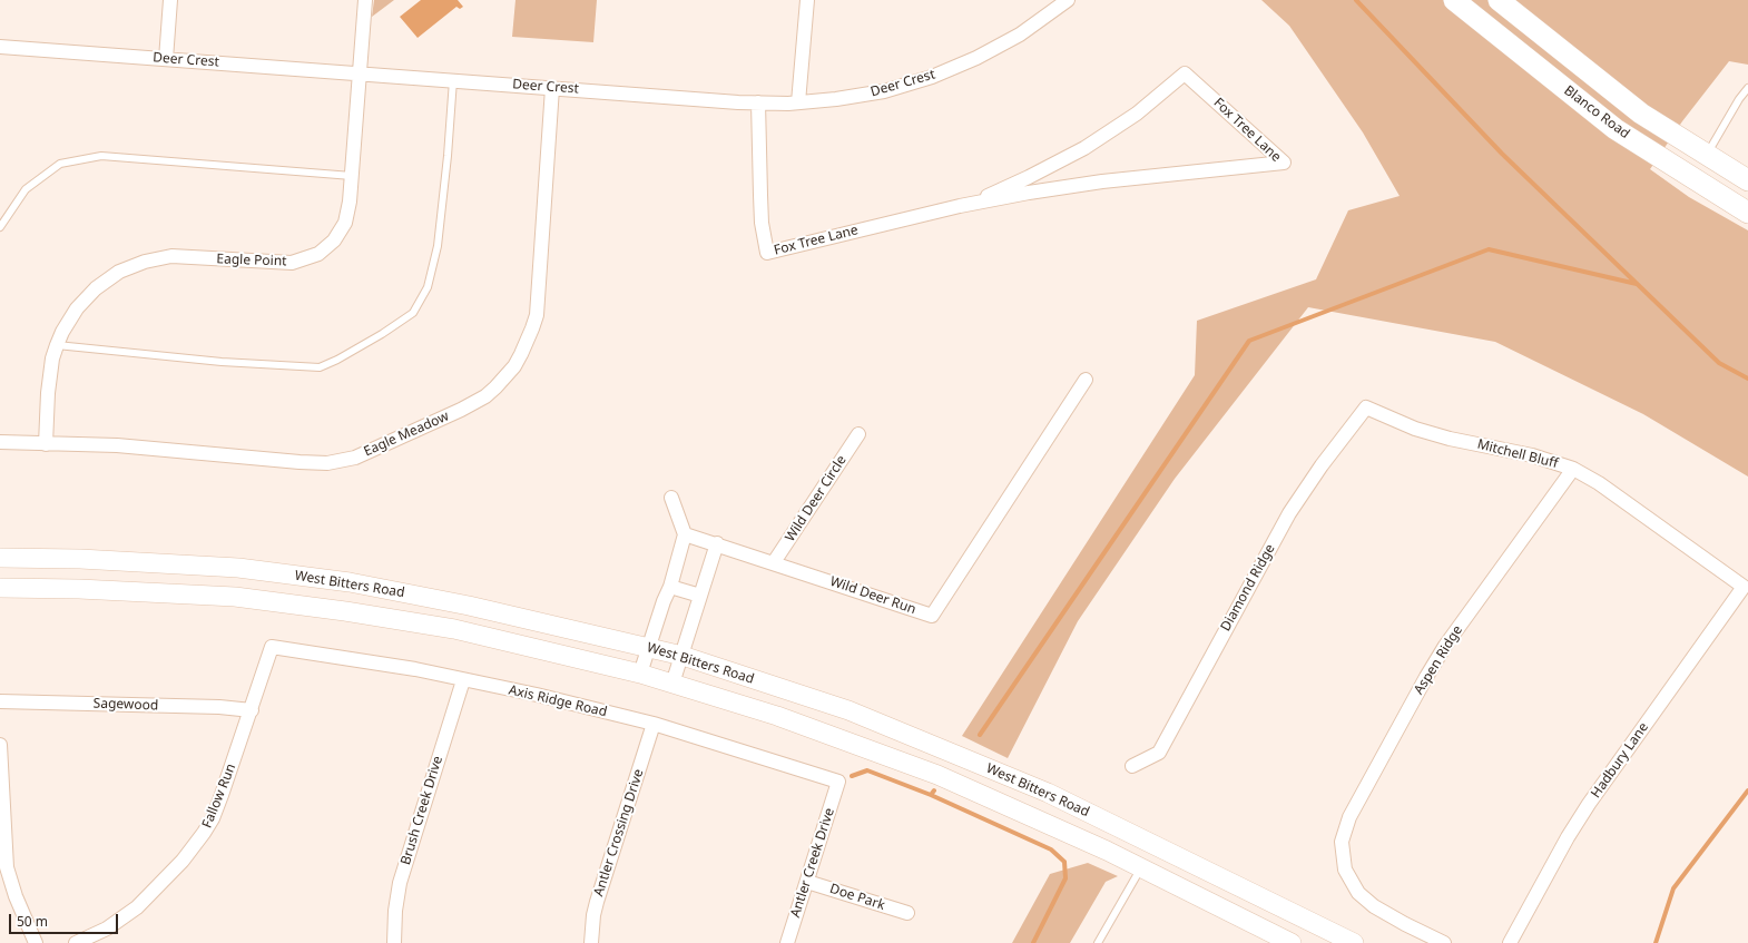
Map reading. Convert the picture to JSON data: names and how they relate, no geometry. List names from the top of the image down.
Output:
{
  "streets": {
    "main road": ["Blanco Road", "West Bitters Road"],
    "street": [
      "Deer Crest",
      "Fox Tree Lane",
      "Eagle Point",
      "Eagle Meadow",
      "Mitchell Bluff",
      "Wild Deer Circle",
      "Diamond Ridge",
      "Wild Deer Run",
      "Aspen Ridge",
      "Axis Ridge Road",
      "Sagewood",
      "Hadbury Lane",
      "Fallow Run",
      "Brush Creek Drive",
      "Antler Crossing Drive",
      "Antler Creek Drive",
      "Doe Park"
    ]
  },
  "crossings": [
    ["Deer Crest", "Fox Tree Lane"],
    ["Deer Crest", "Eagle Point"],
    ["Deer Crest", "Eagle Meadow"],
    ["Eagle Point", "Eagle Meadow"],
    ["Mitchell Bluff", "Diamond Ridge"],
    ["Mitchell Bluff", "Aspen Ridge"],
    ["Mitchell Bluff", "Hadbury Lane"],
    ["Wild Deer Circle", "Wild Deer Run"],
    ["Axis Ridge Road", "Fallow Run"],
    ["Axis Ridge Road", "Brush Creek Drive"],
    ["Axis Ridge Road", "Antler Crossing Drive"],
    ["Axis Ridge Road", "Antler Creek Drive"],
    ["Sagewood", "Fallow Run"],
    ["Antler Creek Drive", "Doe Park"]
  ],
  "scale_bar": "50 m"
}
